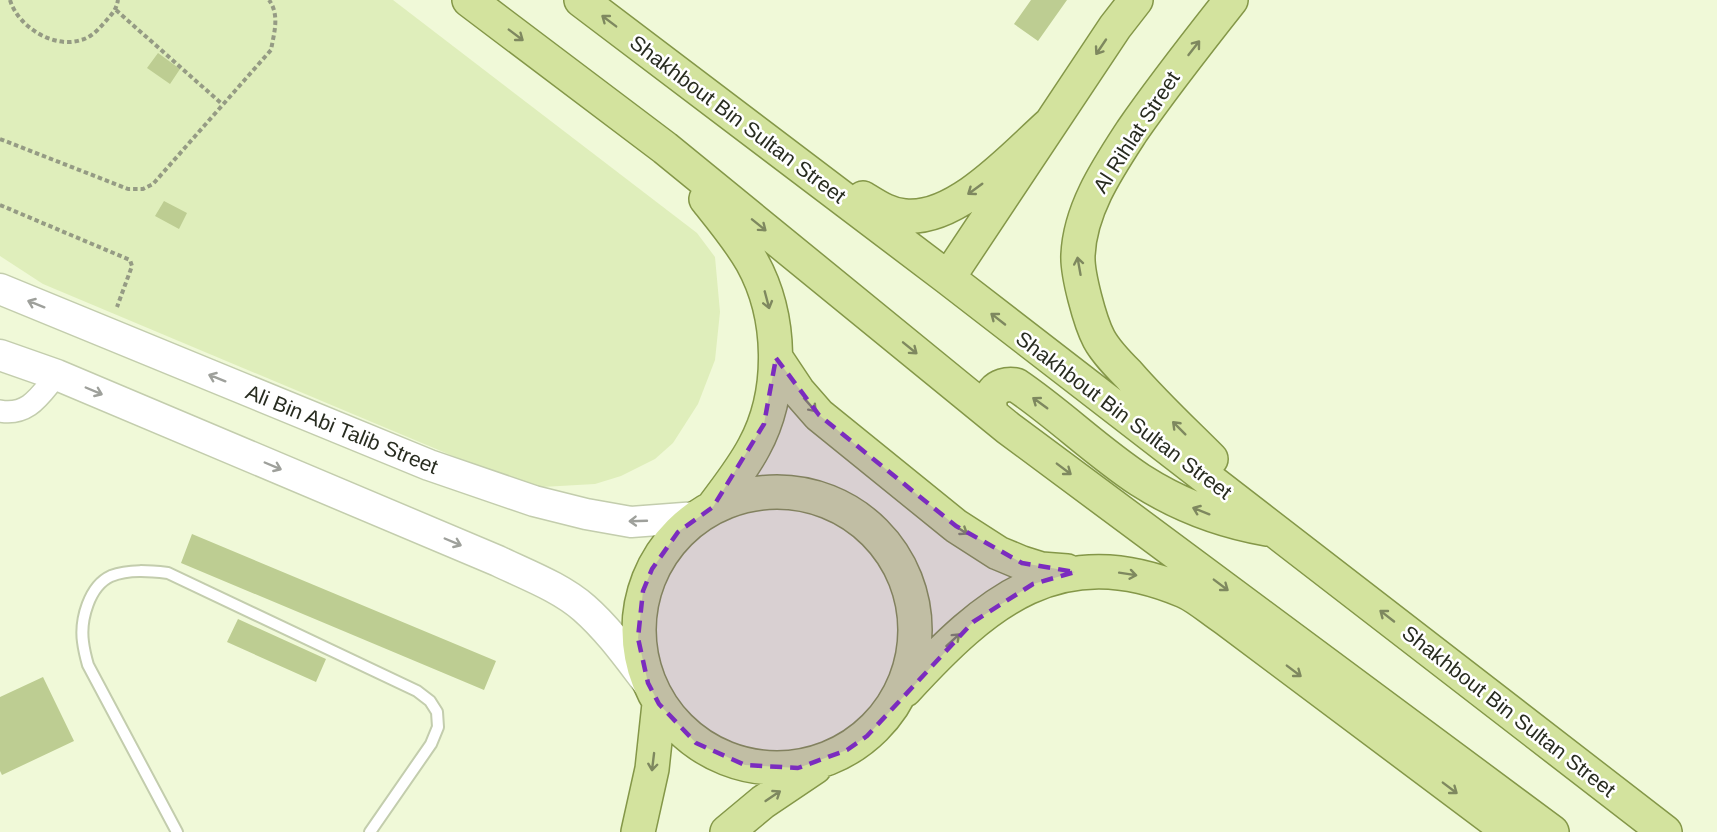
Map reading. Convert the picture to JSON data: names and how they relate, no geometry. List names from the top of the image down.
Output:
{
  "streets": {
    "main road": ["Shakhbout Bin Sultan Street", "Al Rihlat Street", "Ali Bin Abi Talib Street"]
  },
  "crossings": [
    ["Shakhbout Bin Sultan Street", "Al Rihlat Street"]
  ],
  "one_way": ["Al Rihlat Street"]
}
